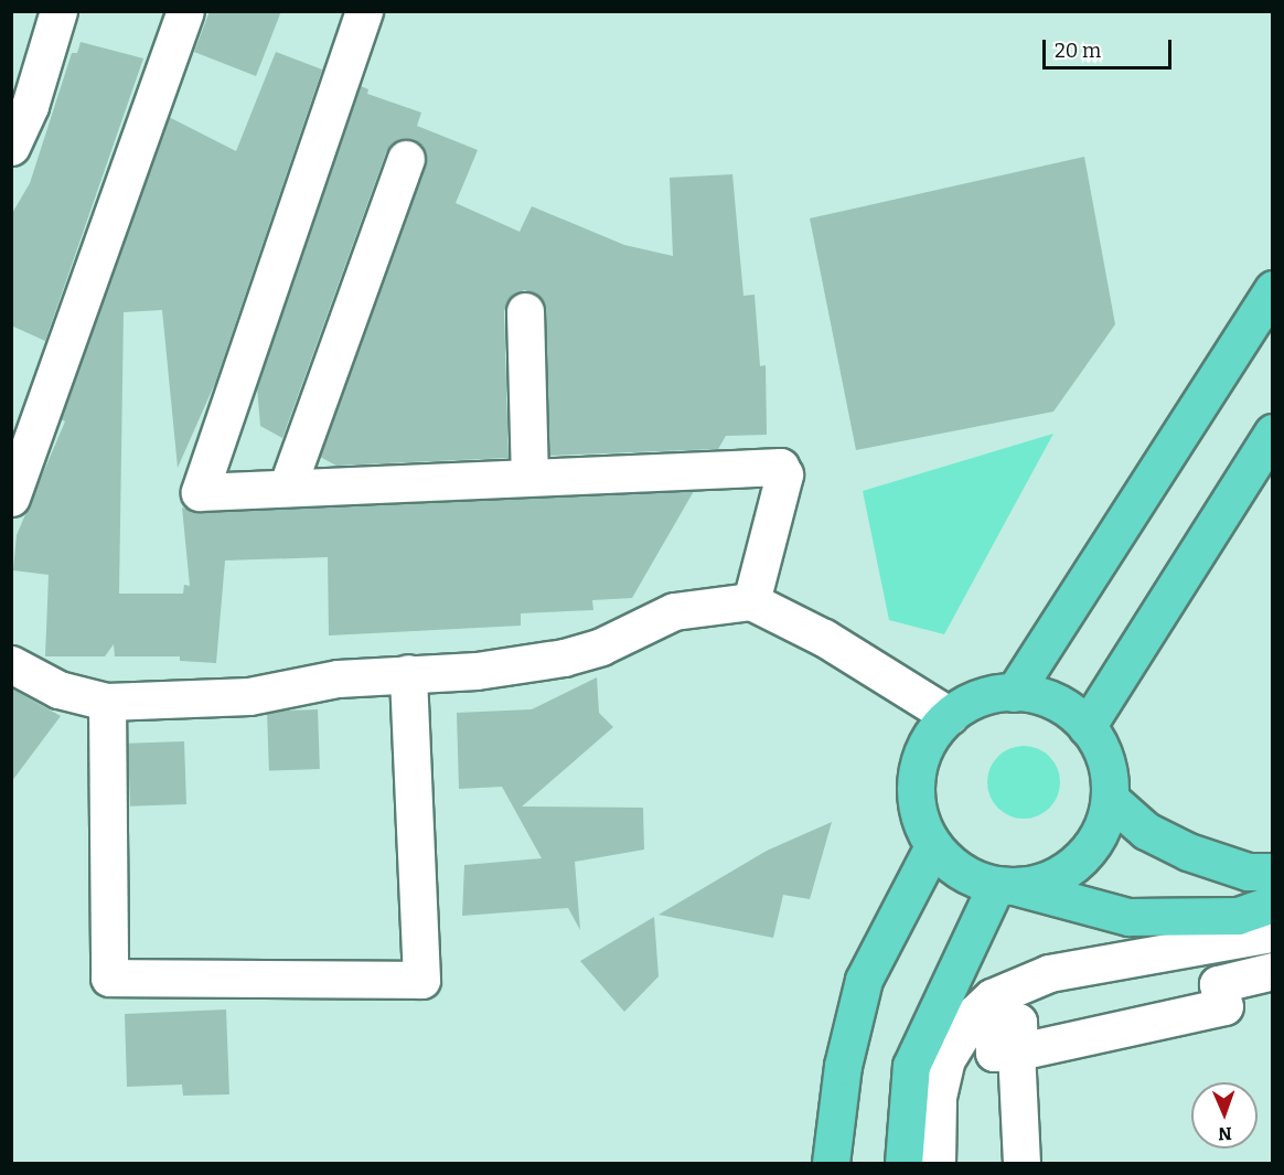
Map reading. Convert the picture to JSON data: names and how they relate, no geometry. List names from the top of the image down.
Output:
{
  "scale_bar": "20 m",
  "north": "bottom"
}
